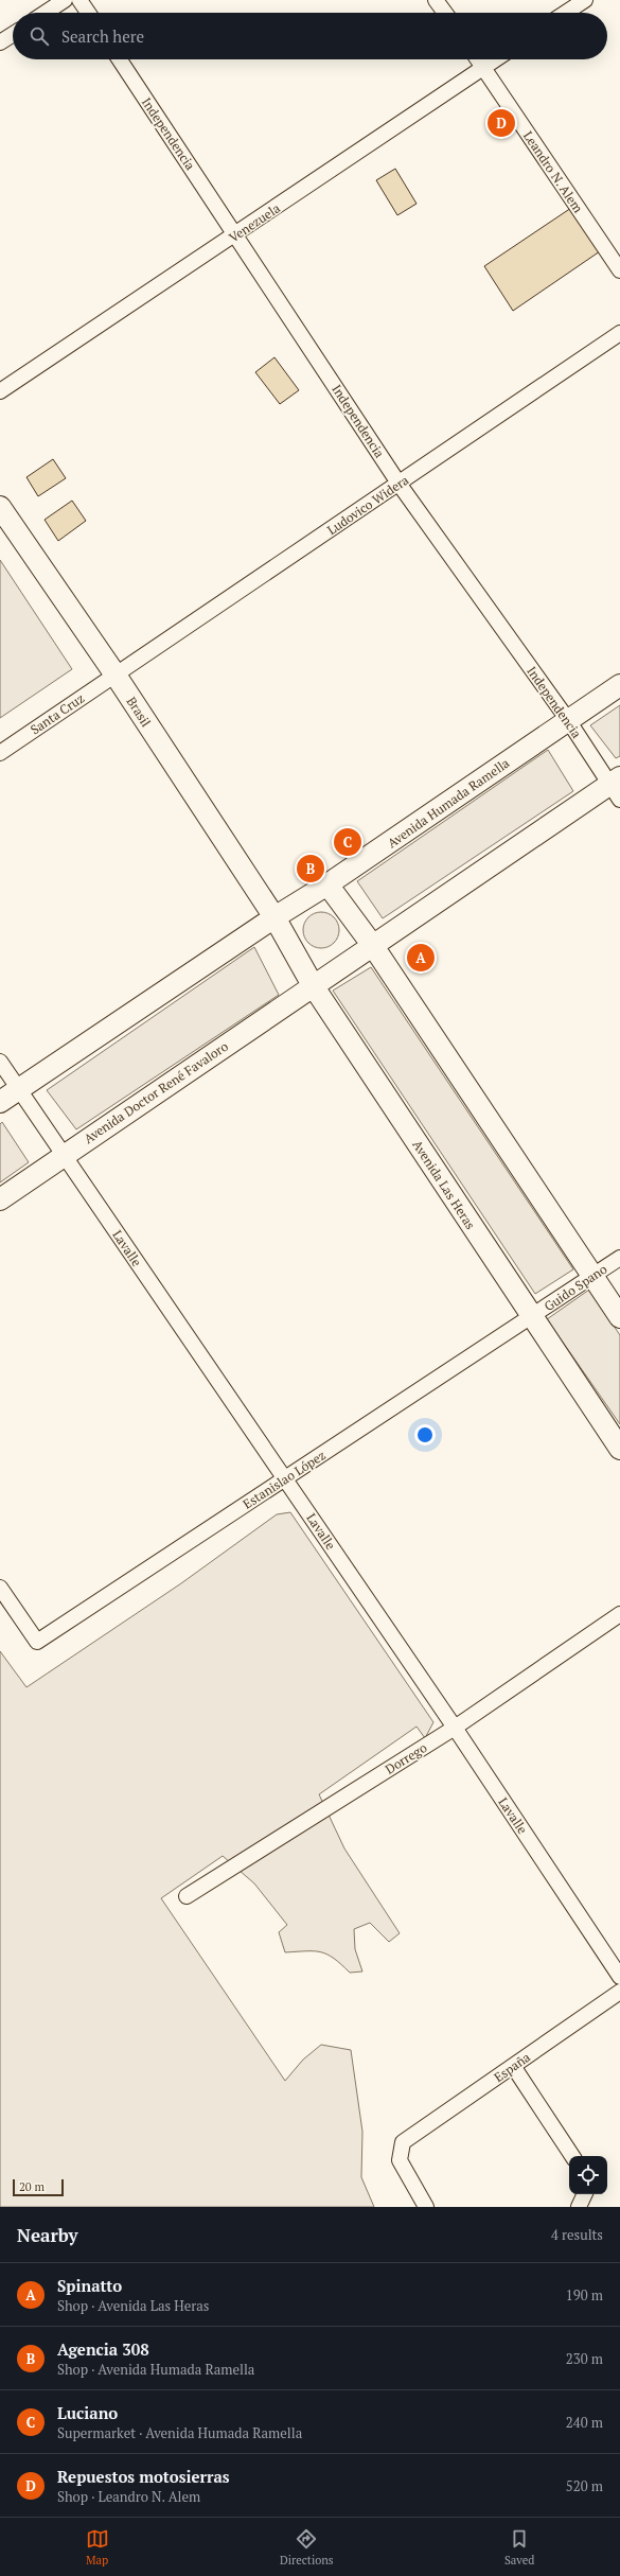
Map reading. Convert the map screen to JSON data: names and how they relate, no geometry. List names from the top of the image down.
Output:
{
  "streets": {
    "main road": [
      "Brasil",
      "Avenida Humada Ramella",
      "Avenida Doctor René Favaloro",
      "Avenida Las Heras"
    ],
    "street": [
      "Independencia",
      "Leandro N. Alem",
      "Venezuela",
      "Ludovico Widera",
      "Santa Cruz",
      "Lavalle",
      "Guido Spano",
      "Estanislao López",
      "Dorrego",
      "España"
    ]
  },
  "crossings": [
    ["Independencia", "Venezuela"],
    ["Independencia", "Ludovico Widera"],
    ["Independencia", "Avenida Humada Ramella"],
    ["Leandro N. Alem", "Venezuela"],
    ["Ludovico Widera", "Brasil"],
    ["Ludovico Widera", "Santa Cruz"],
    ["Brasil", "Santa Cruz"],
    ["Brasil", "Avenida Humada Ramella"],
    ["Brasil", "Avenida Las Heras"],
    ["Avenida Humada Ramella", "Avenida Las Heras"],
    ["Avenida Doctor René Favaloro", "Avenida Las Heras"],
    ["Avenida Doctor René Favaloro", "Lavalle"],
    ["Avenida Las Heras", "Guido Spano"],
    ["Avenida Las Heras", "Estanislao López"],
    ["Lavalle", "Estanislao López"],
    ["Lavalle", "Dorrego"],
    ["Guido Spano", "Estanislao López"]
  ],
  "scale_bar": "20 m",
  "page": {
    "search": "Search here",
    "pins": [
      "D",
      "C",
      "B",
      "A"
    ],
    "scale": "20 m",
    "heading": ["Nearby", "4 results"],
    "list": [
      {
        "mark": "A",
        "name": "Spinatto",
        "note": "Shop · Avenida Las Heras",
        "value": "190 m"
      },
      {
        "mark": "B",
        "name": "Agencia 308",
        "note": "Shop · Avenida Humada Ramella",
        "value": "230 m"
      },
      {
        "mark": "C",
        "name": "Luciano",
        "note": "Supermarket · Avenida Humada Ramella",
        "value": "240 m"
      },
      {
        "mark": "D",
        "name": "Repuestos motosierras",
        "note": "Shop · Leandro N. Alem",
        "value": "520 m"
      }
    ],
    "nav": ["Map", "Directions", "Saved"]
  }
}
